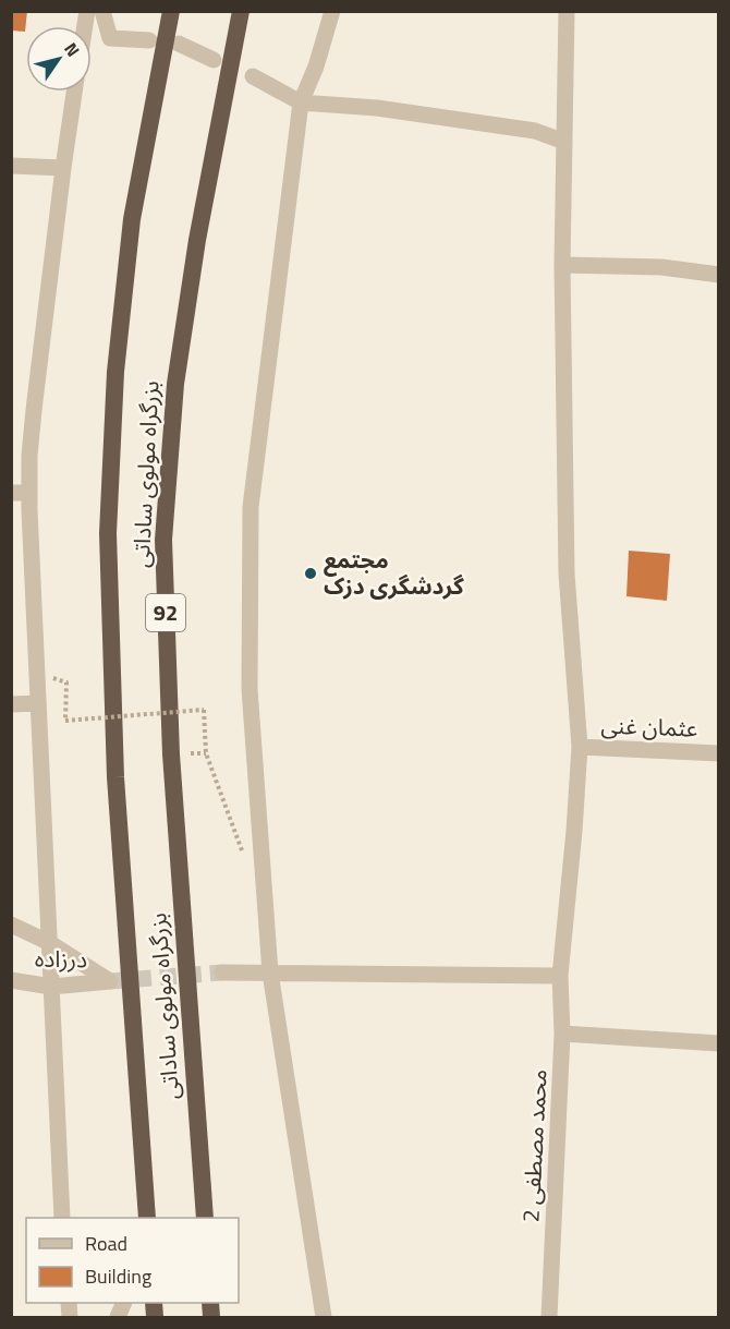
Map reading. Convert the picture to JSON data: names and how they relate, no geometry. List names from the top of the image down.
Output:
{
  "streets": {
    "highway": ["بزرگراه مولوی ساداتی", "92"],
    "street": ["عثمان غنی", "درزاده", "محمد مصطفی 2"]
  },
  "crossings": [
    ["عثمان غنی", "محمد مصطفی 2"]
  ],
  "places": ["مجتمع گردشگری دزک"],
  "legend": ["Road", "Building"],
  "north": "top right"
}
